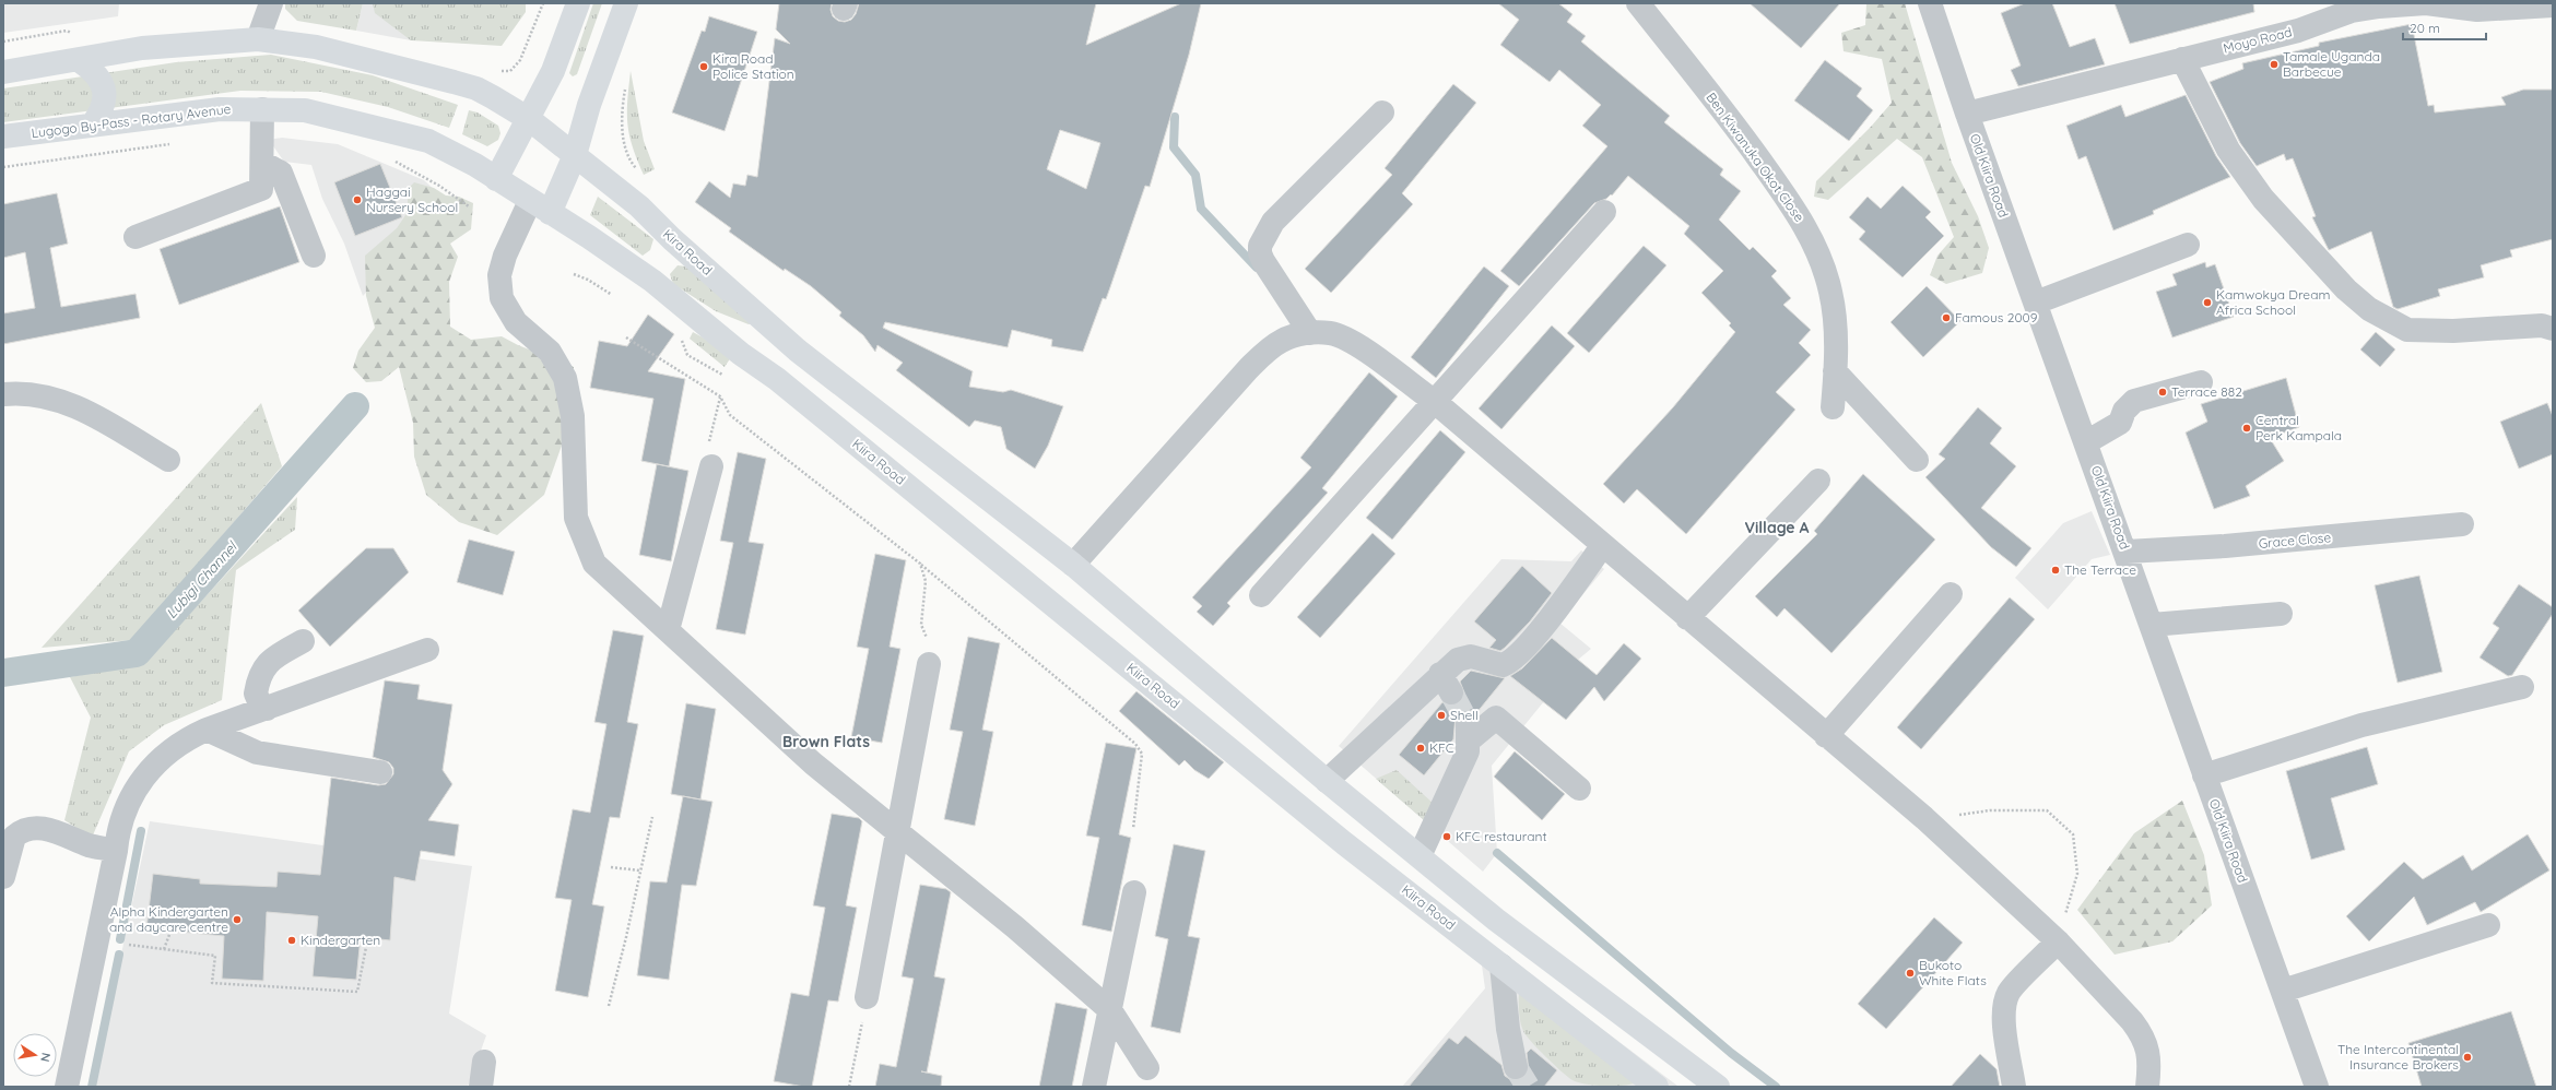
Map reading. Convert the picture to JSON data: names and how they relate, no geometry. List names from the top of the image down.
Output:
{
  "streets": {
    "main road": ["Lugogo By-Pass - Rotary Avenue", "Kira Road", "Kiira Road"],
    "street": [
      "Moyo Road",
      "Ben Kiwanuka Okot Close",
      "Old Kiira Road",
      "Grace Close"
    ]
  },
  "crossings": [
    ["Moyo Road", "Old Kiira Road"],
    ["Lugogo By-Pass - Rotary Avenue", "Kiira Road"],
    ["Old Kiira Road", "Grace Close"]
  ],
  "districts": ["Village A", "Brown Flats"],
  "water": ["Lubigi Channel"],
  "places": [
    "Tamale Uganda Barbecue",
    "Kira Road Police Station",
    "Haggai Nursery School",
    "Kamwokya Dream Africa School",
    "Famous 2009",
    "Terrace 882",
    "Central Perk Kampala",
    "The Terrace",
    "Shell",
    "KFC",
    "KFC restaurant",
    "Alpha Kindergarten and daycare centre",
    "Kindergarten",
    "Bukoto White Flats",
    "The Intercontinental Insurance Brokers"
  ],
  "scale_bar": "20 m",
  "north": "right"
}
